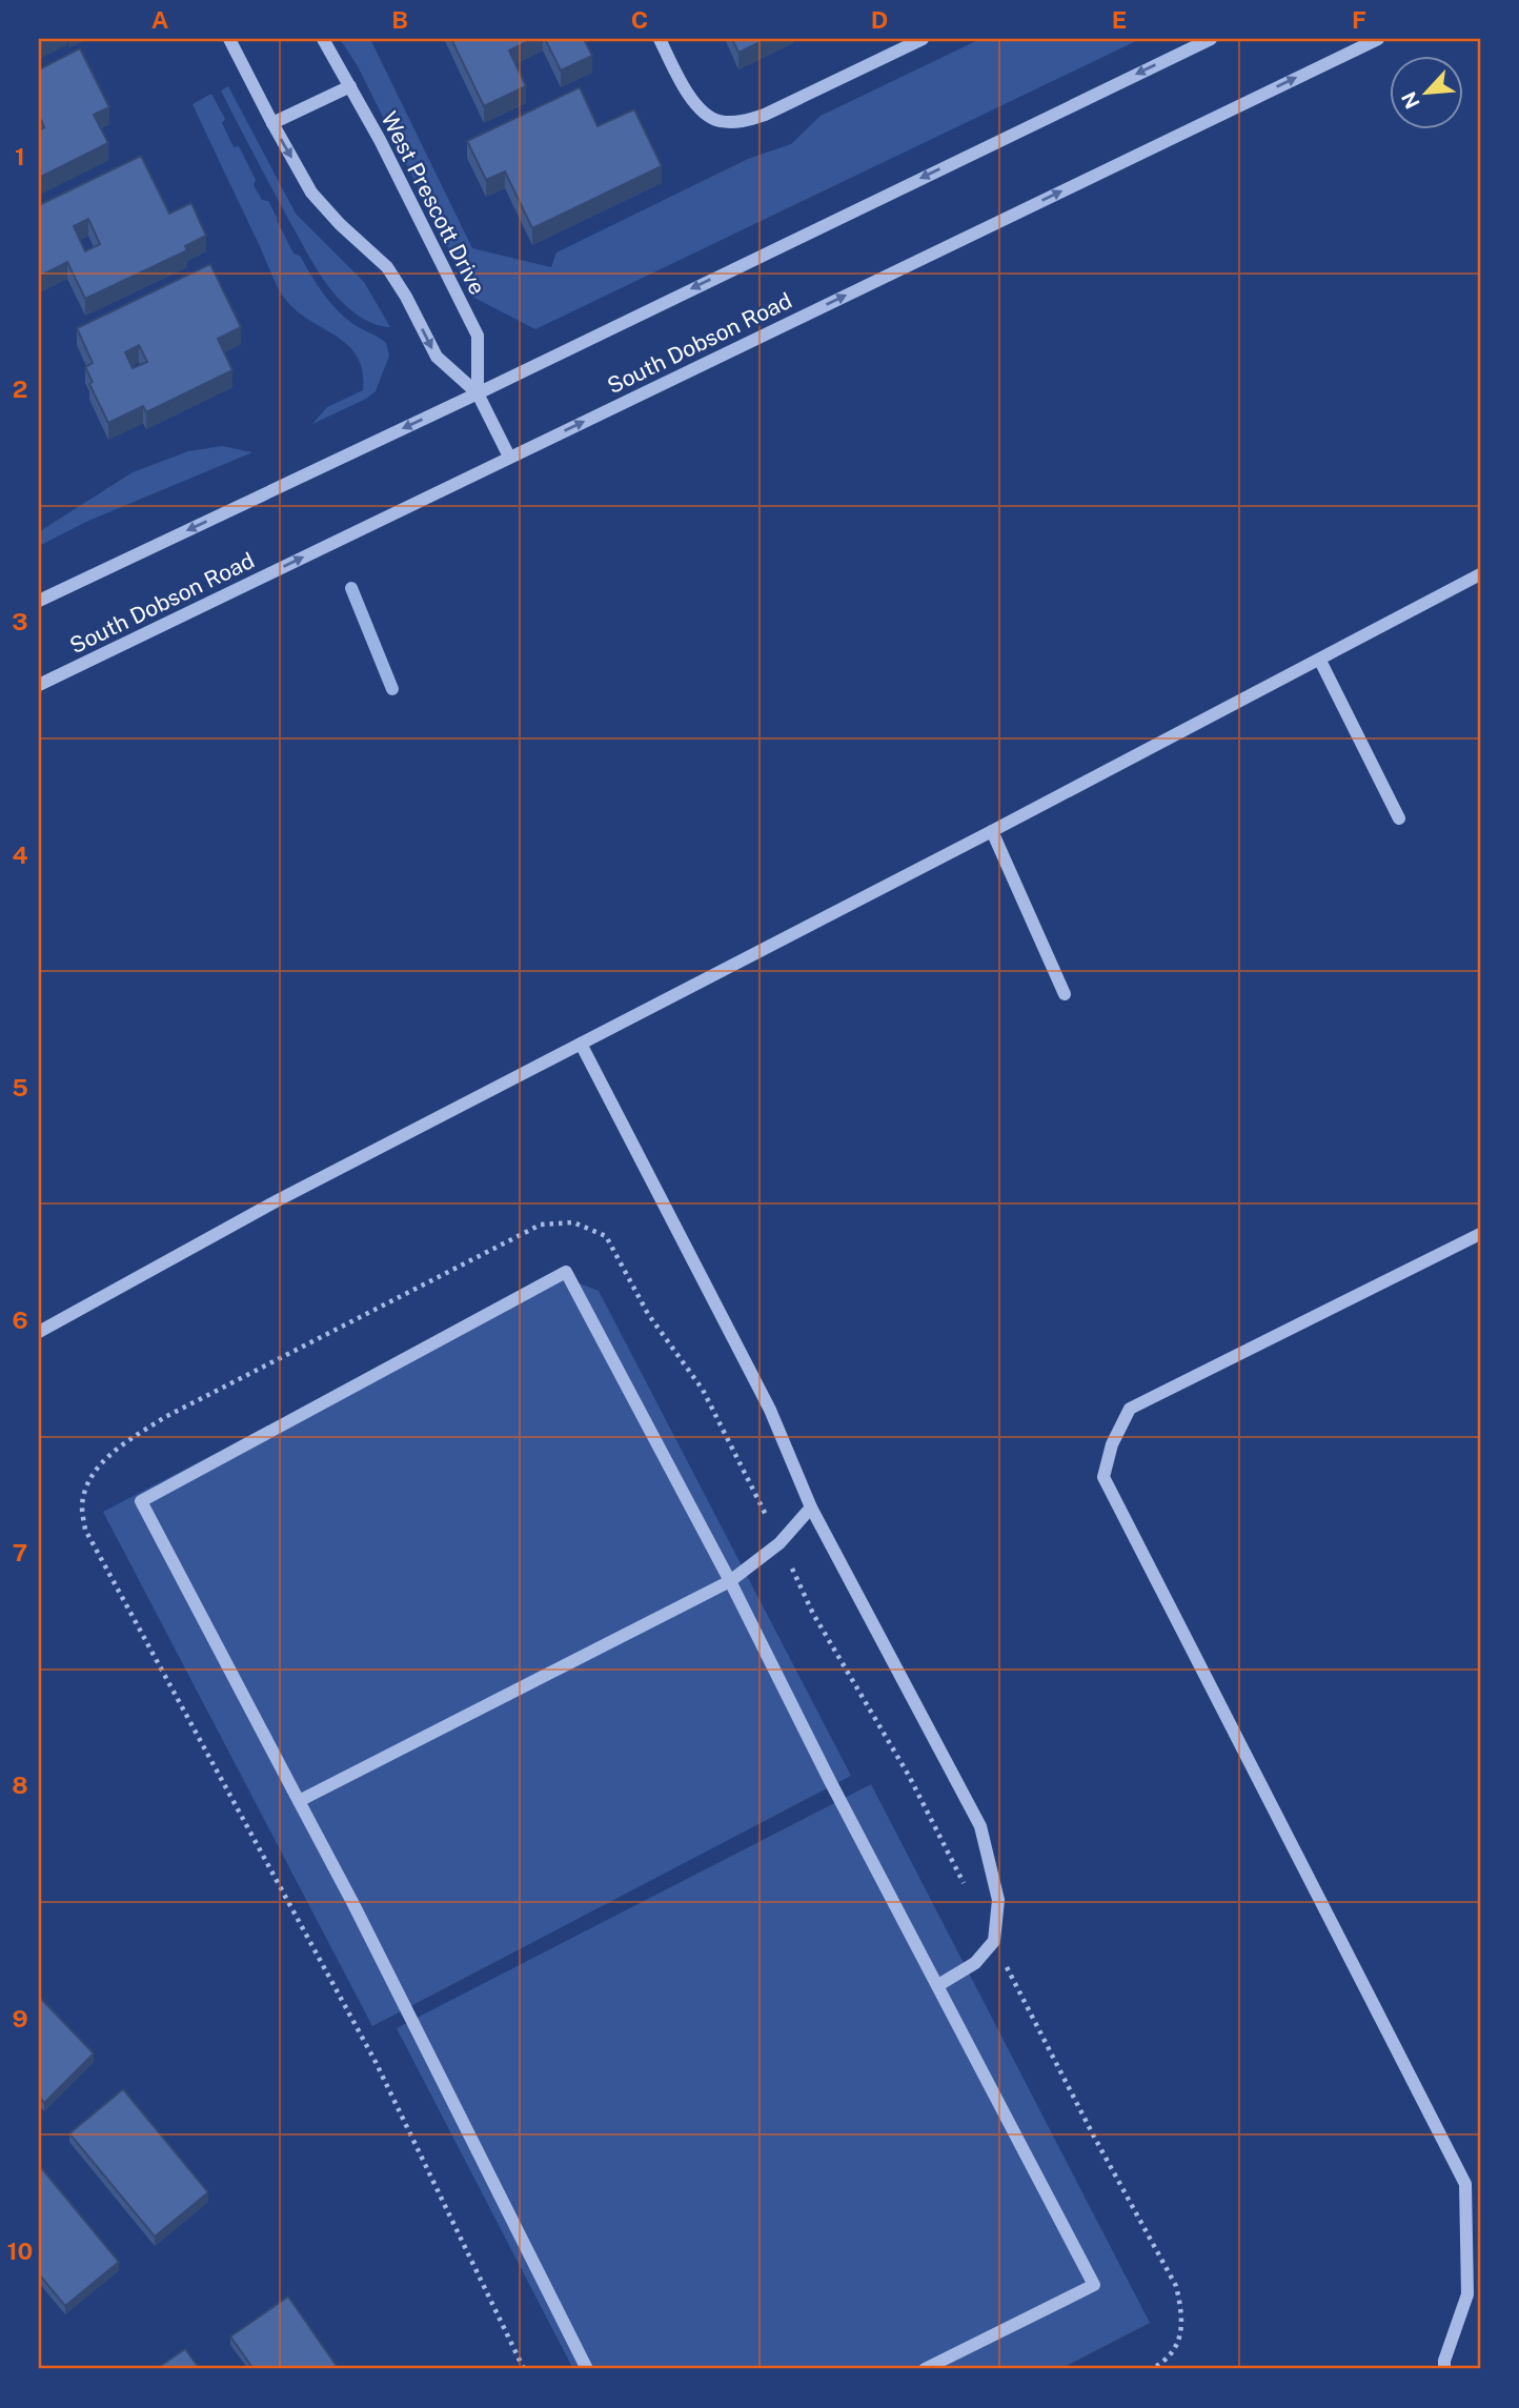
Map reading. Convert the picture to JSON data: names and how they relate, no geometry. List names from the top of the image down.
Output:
{
  "streets": {
    "street": ["West Prescott Drive", "South Dobson Road"]
  },
  "crossings": [
    ["West Prescott Drive", "South Dobson Road"]
  ],
  "north": "bottom left",
  "grid": {
    "columns": [
      "A",
      "B",
      "C",
      "D",
      "E",
      "F"
    ],
    "rows": [
      "1",
      "2",
      "3",
      "4",
      "5",
      "6",
      "7",
      "8",
      "9",
      "10"
    ]
  }
}
